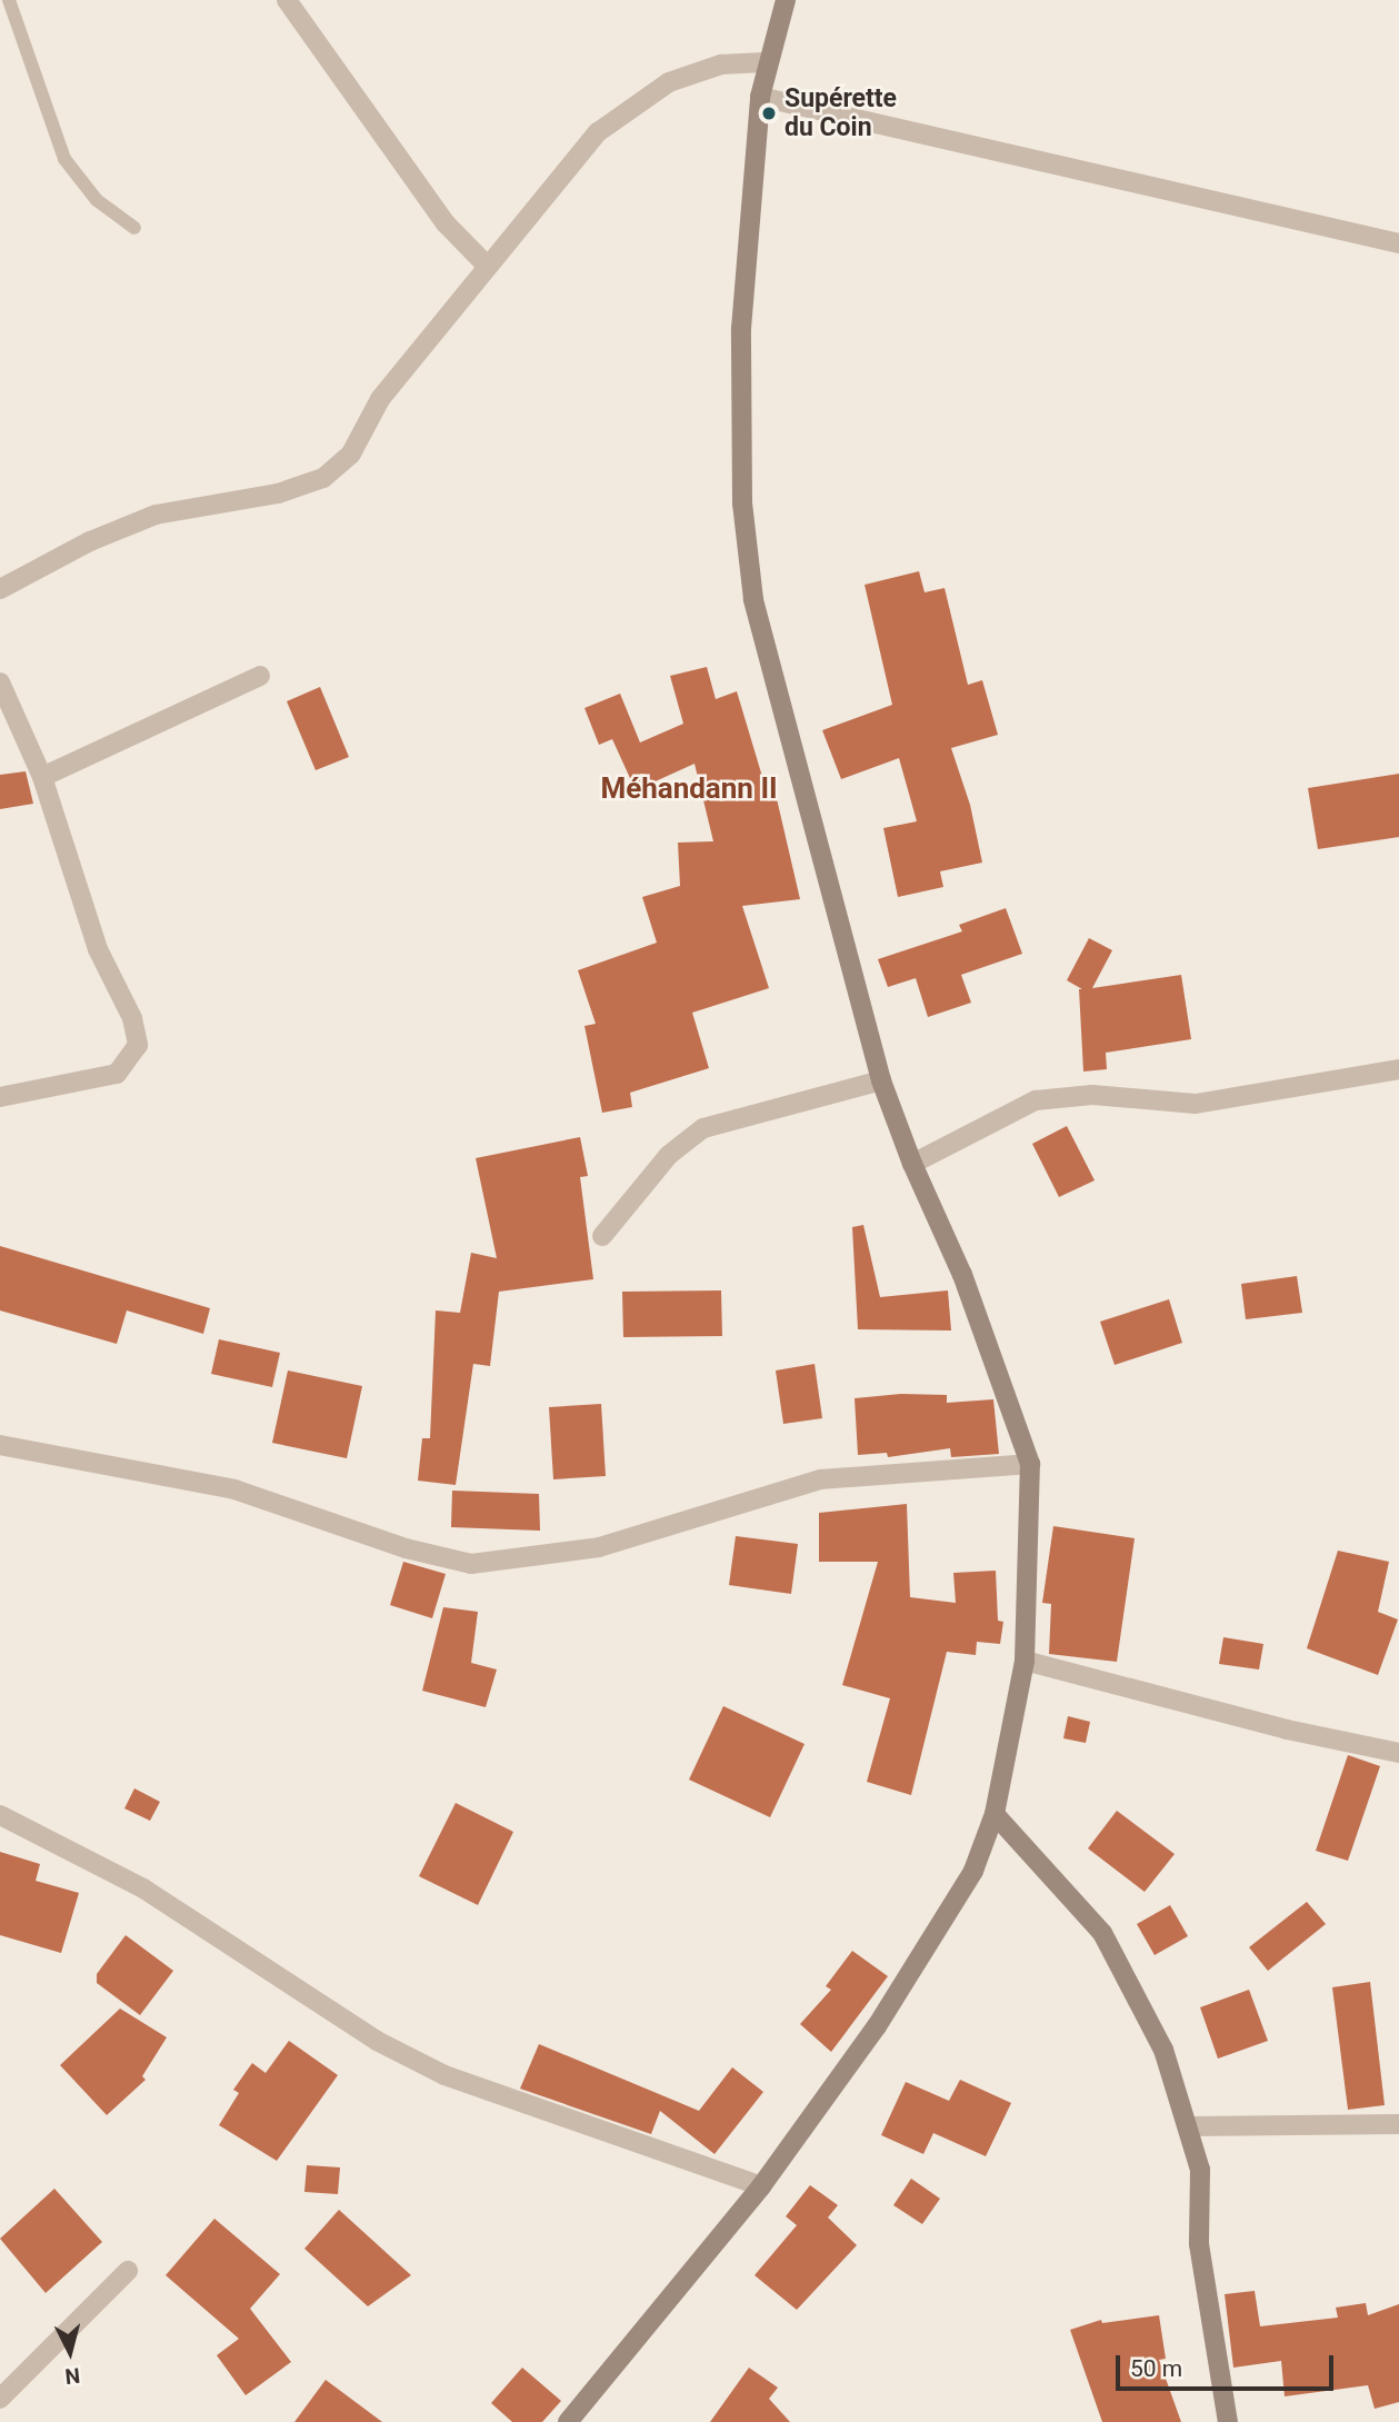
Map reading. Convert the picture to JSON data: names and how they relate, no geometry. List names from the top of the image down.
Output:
{
  "districts": ["Méhandann II"],
  "places": ["Supérette du Coin"],
  "scale_bar": "50 m",
  "north": "bottom"
}
